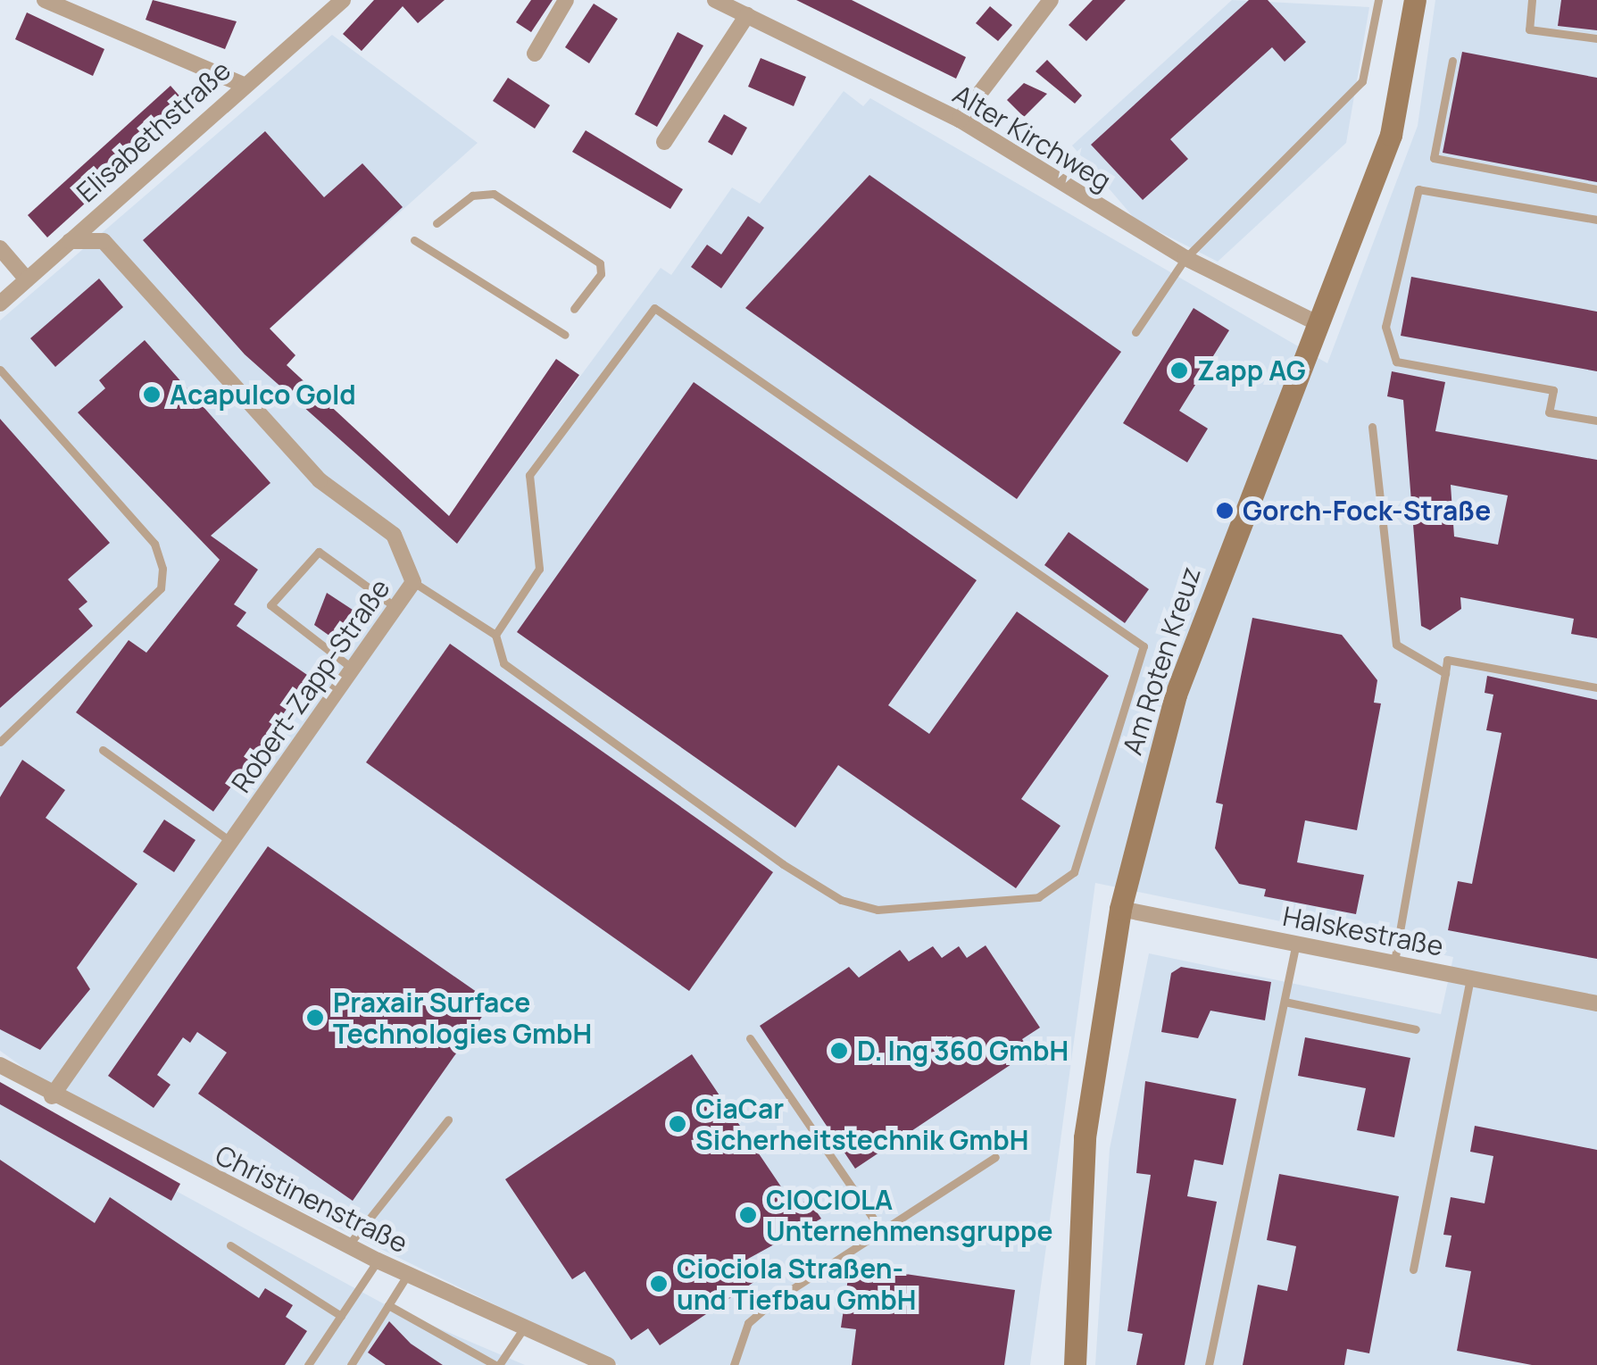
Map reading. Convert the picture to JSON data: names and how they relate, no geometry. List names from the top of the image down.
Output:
{
  "streets": {
    "street": [
      "Elisabethstraße",
      "Alter Kirchweg",
      "Am Roten Kreuz",
      "Robert-Zapp-Straße",
      "Halskestraße",
      "Christinenstraße"
    ]
  },
  "crossings": [
    ["Elisabethstraße", "Robert-Zapp-Straße"],
    ["Alter Kirchweg", "Am Roten Kreuz"],
    ["Am Roten Kreuz", "Halskestraße"],
    ["Robert-Zapp-Straße", "Christinenstraße"]
  ],
  "places": [
    "Zapp AG",
    "Acapulco Gold",
    "Gorch-Fock-Straße",
    "Praxair Surface Technologies GmbH",
    "D. Ing 360 GmbH",
    "CiaCar Sicherheitstechnik GmbH",
    "CIOCIOLA Unternehmensgruppe",
    "Ciociola Straßen- und Tiefbau GmbH"
  ]
}
